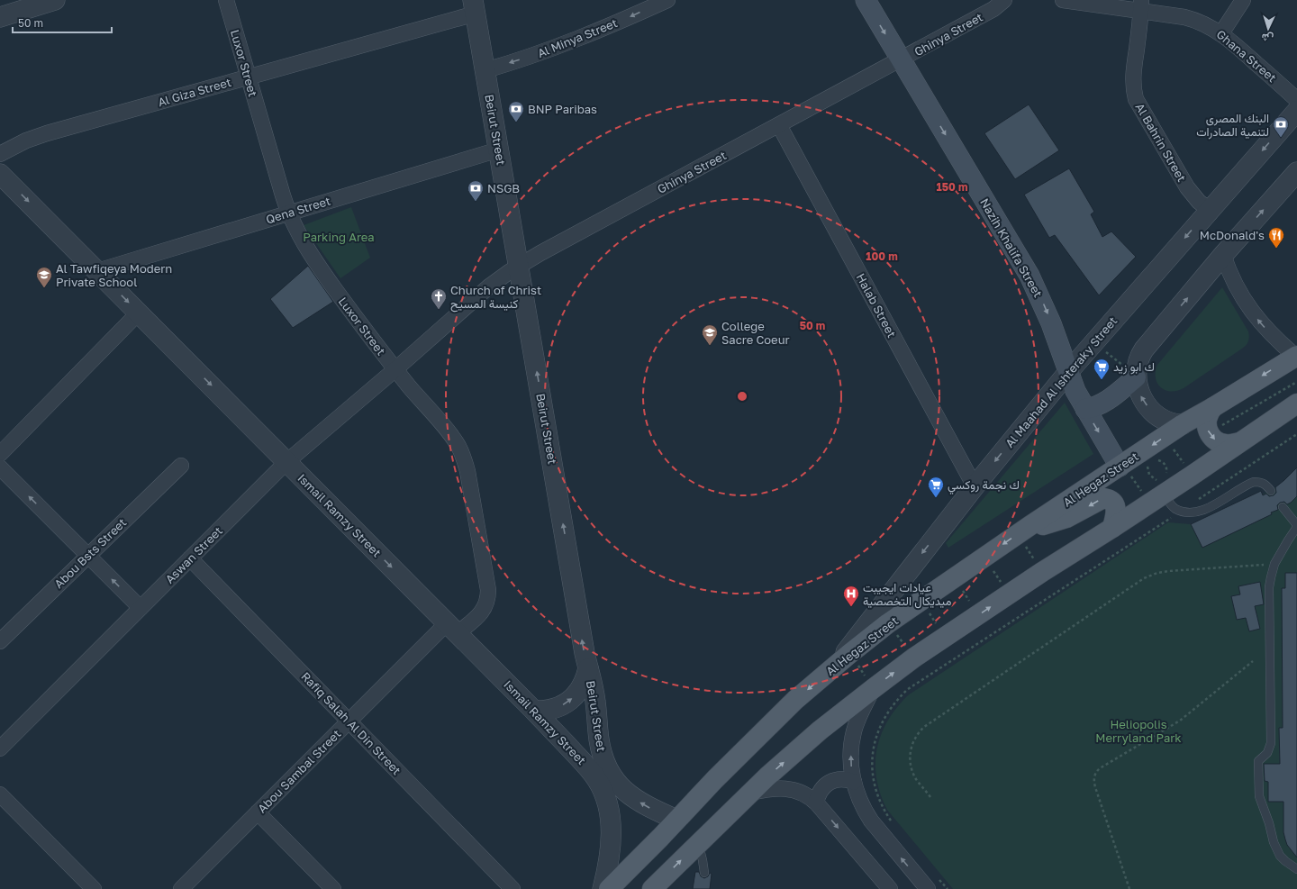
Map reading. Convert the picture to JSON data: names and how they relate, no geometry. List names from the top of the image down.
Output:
{
  "streets": {
    "main road": ["Nazih Khalifa Street", "Al Hegaz Street"],
    "street": [
      "Ghinya Street",
      "Al Minya Street",
      "Ghana Street",
      "Luxor Street",
      "Al Giza Street",
      "Beirut Street",
      "Al Bahrin Street",
      "Qena Street",
      "Halab Street",
      "Al Maahad Al Ishteraky Street",
      "Ismail Ramzy Street",
      "Abou Bsts Street",
      "Aswan Street",
      "Rafiq Salah Al Din Street",
      "Abou Sambal Street"
    ]
  },
  "crossings": [
    ["Ghinya Street", "Luxor Street"],
    ["Ghinya Street", "Beirut Street"],
    ["Ghinya Street", "Nazih Khalifa Street"],
    ["Ghinya Street", "Halab Street"],
    ["Ghinya Street", "Aswan Street"],
    ["Al Minya Street", "Beirut Street"],
    ["Ghana Street", "Al Bahrin Street"],
    ["Luxor Street", "Al Giza Street"],
    ["Luxor Street", "Qena Street"],
    ["Luxor Street", "Ismail Ramzy Street"],
    ["Luxor Street", "Aswan Street"],
    ["Luxor Street", "Abou Sambal Street"],
    ["Al Giza Street", "Beirut Street"],
    ["Beirut Street", "Qena Street"],
    ["Beirut Street", "Al Hegaz Street"],
    ["Al Bahrin Street", "Al Maahad Al Ishteraky Street"],
    ["Qena Street", "Ismail Ramzy Street"],
    ["Nazih Khalifa Street", "Al Maahad Al Ishteraky Street"],
    ["Nazih Khalifa Street", "Al Hegaz Street"],
    ["Halab Street", "Al Maahad Al Ishteraky Street"],
    ["Al Maahad Al Ishteraky Street", "Al Hegaz Street"],
    ["Ismail Ramzy Street", "Aswan Street"],
    ["Ismail Ramzy Street", "Abou Sambal Street"],
    ["Aswan Street", "Rafiq Salah Al Din Street"],
    ["Rafiq Salah Al Din Street", "Abou Sambal Street"]
  ],
  "one_way": [
    "Al Minya Street",
    "Beirut Street",
    "Nazih Khalifa Street",
    "Ismail Ramzy Street"
  ],
  "parks": ["Parking Area", "Heliopolis Merryland Park"],
  "places": {
    "bank": ["BNP Paribas", "البنك المصرى لتنمية الصادرات", "NSGB"],
    "restaurant": ["McDonald's"],
    "school or university": ["Al Tawfiqeya Modern Private School", "College Sacre Coeur"],
    "church": ["Church of Christ كنيسة المسيح"],
    "supermarket": ["ك ابو زيد", "ك نجمة روكسي"],
    "hospital": ["عيادات ايجيبت ميديكال التخصصية"]
  },
  "scale_bar": "50 m",
  "north": "bottom",
  "rings": ["150 m", "100 m", "50 m"]
}
